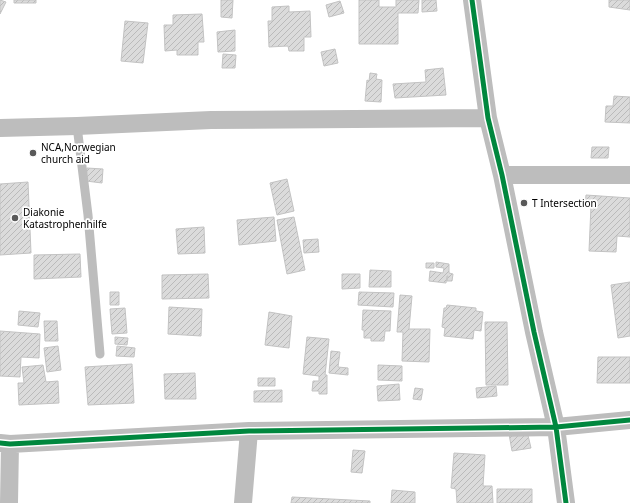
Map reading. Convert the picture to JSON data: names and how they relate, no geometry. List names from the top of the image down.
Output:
{
  "places": ["NCA,Norwegian church aid", "T Intersection", "Diakonie Katastrophenhilfe"]
}
